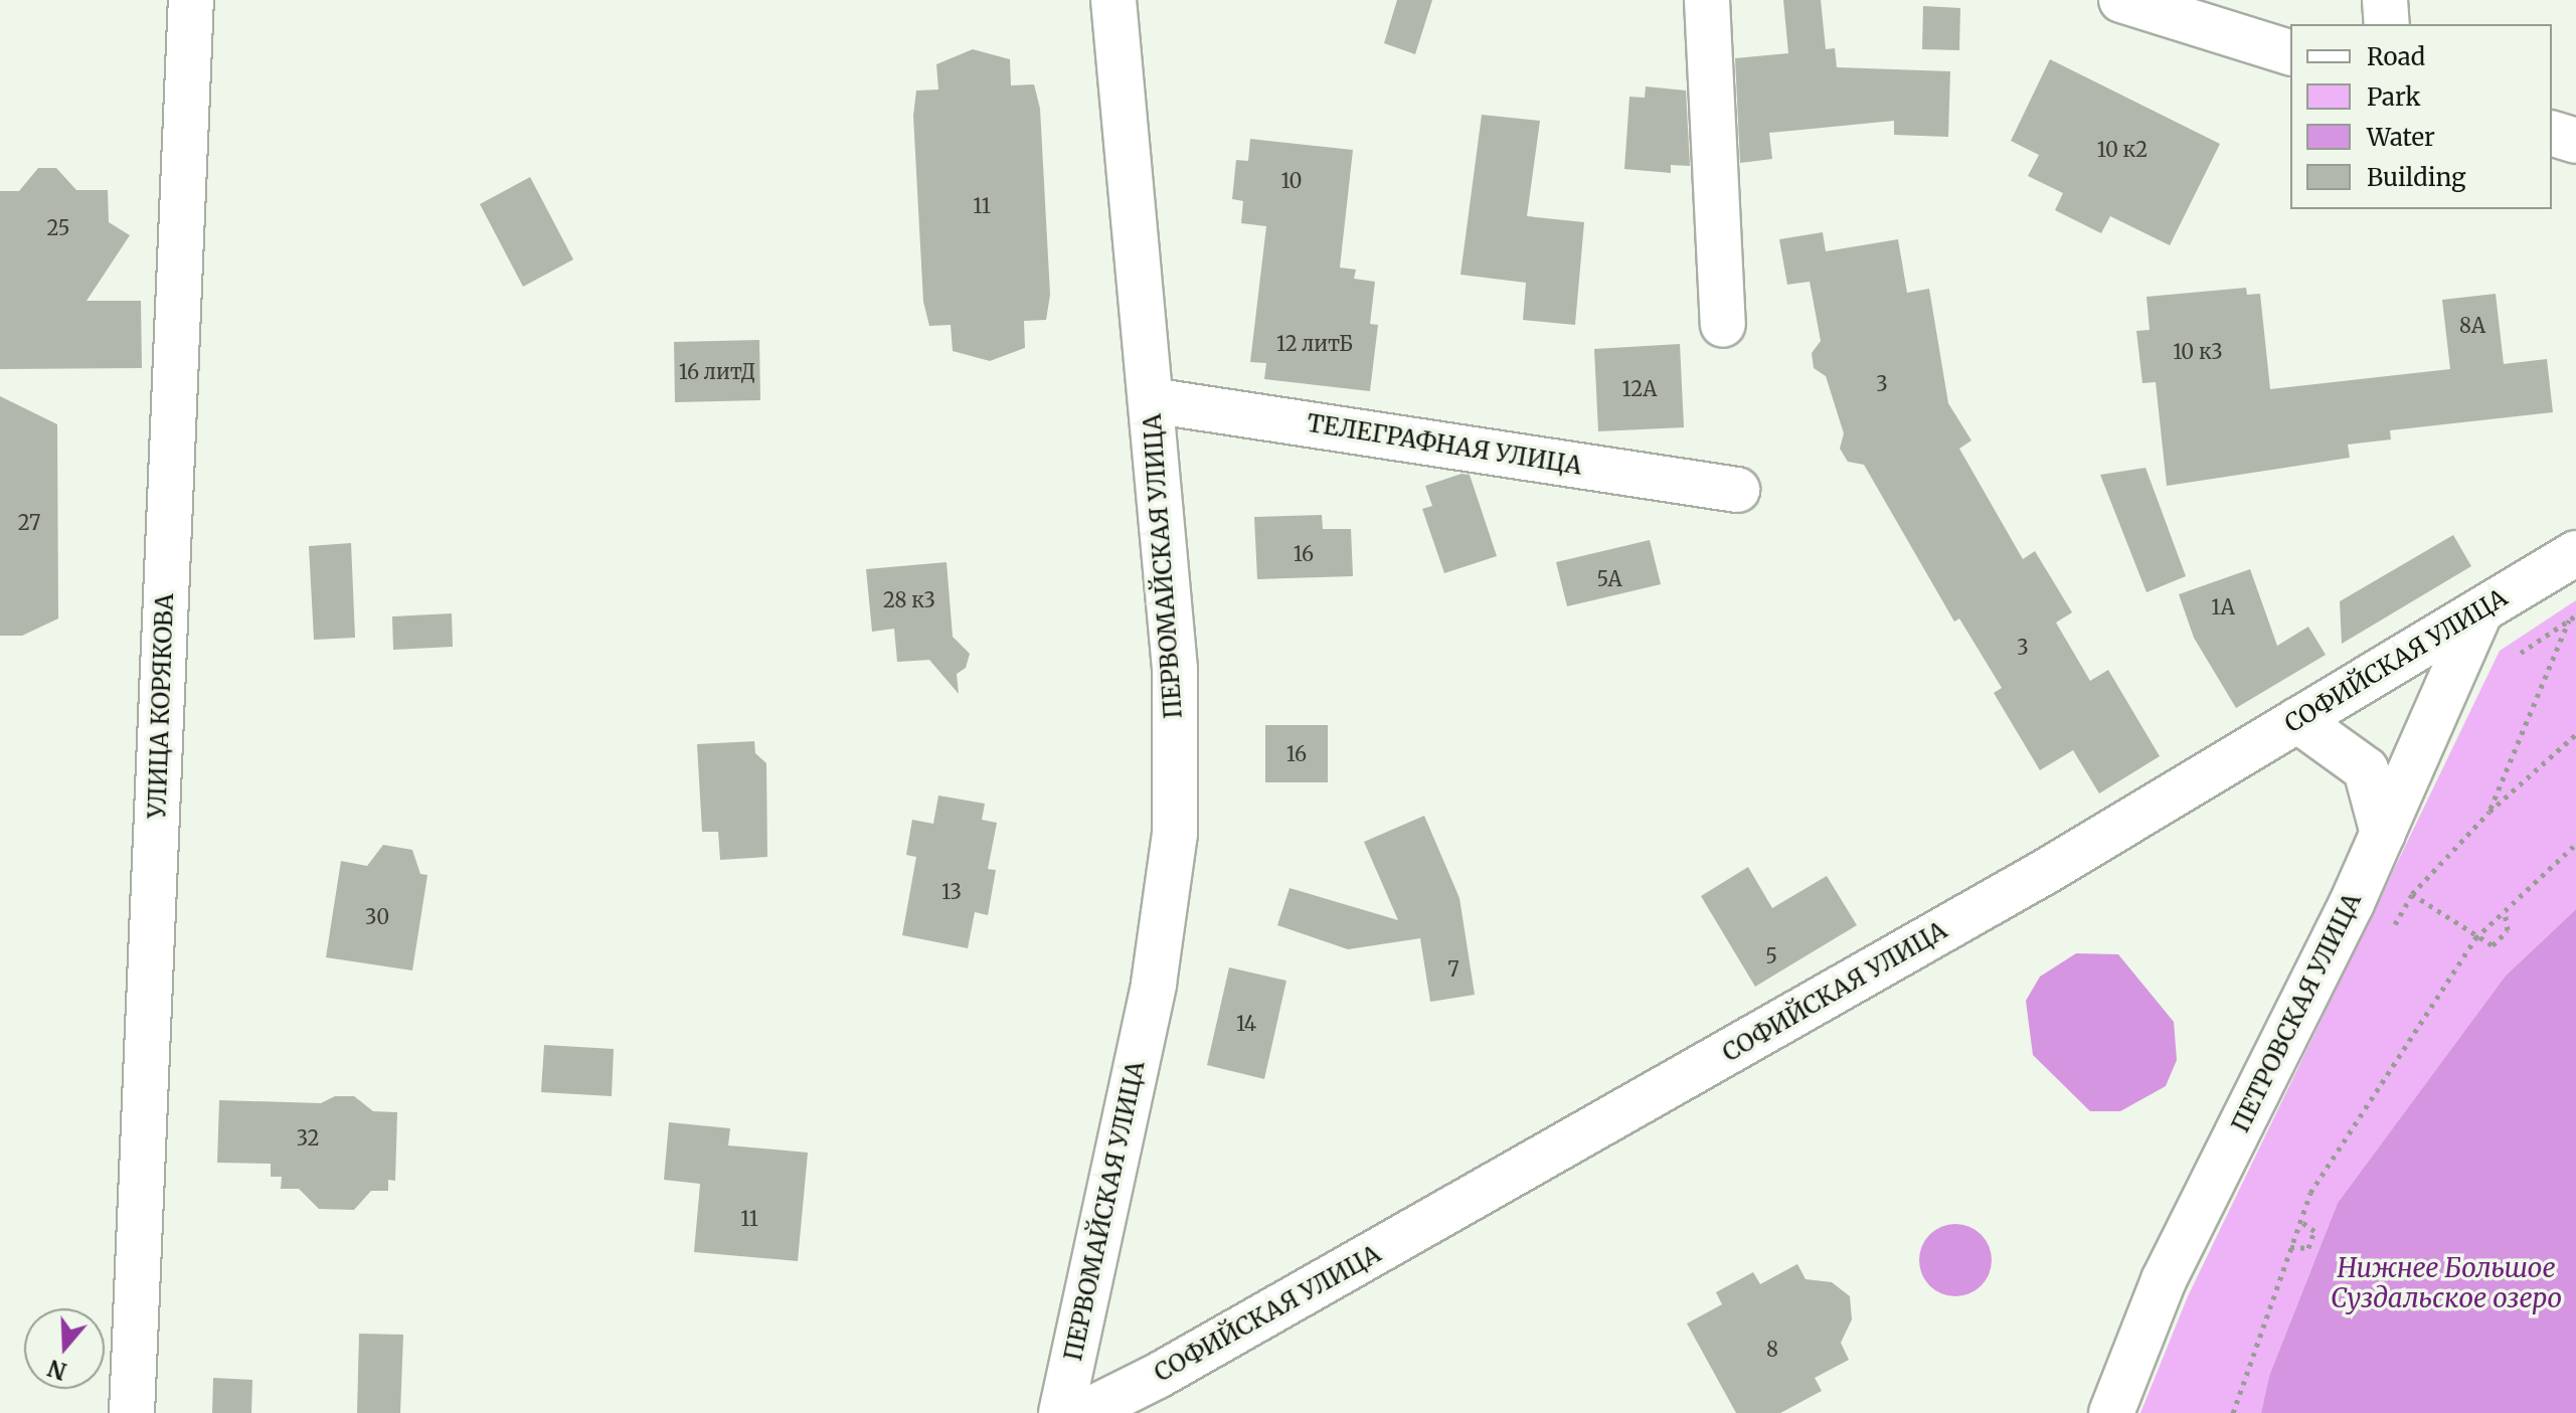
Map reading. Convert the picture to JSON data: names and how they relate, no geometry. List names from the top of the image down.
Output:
{
  "streets": {
    "street": [
      "ТЕЛЕГРАФНАЯ УЛИЦА",
      "ПЕРВОМАЙСКАЯ УЛИЦА",
      "СОФИЙСКАЯ УЛИЦА",
      "УЛИЦА КОРЯКОВА",
      "ПЕТРОВСКАЯ УЛИЦА"
    ]
  },
  "crossings": [
    ["ТЕЛЕГРАФНАЯ УЛИЦА", "ПЕРВОМАЙСКАЯ УЛИЦА"],
    ["СОФИЙСКАЯ УЛИЦА", "ПЕТРОВСКАЯ УЛИЦА"]
  ],
  "water": ["Нижнее Большое Суздальское озеро"],
  "house_numbers": [
    "10 к2",
    "10",
    "11",
    "25",
    "8А",
    "12 литБ",
    "10 к3",
    "16 литД",
    "3",
    "12А",
    "27",
    "16",
    "5А",
    "28 к3",
    "1А",
    "3",
    "16",
    "13",
    "30",
    "5",
    "7",
    "14",
    "32",
    "11",
    "8"
  ],
  "legend": [
    "Road",
    "Park",
    "Water",
    "Building"
  ],
  "north": "bottom"
}
